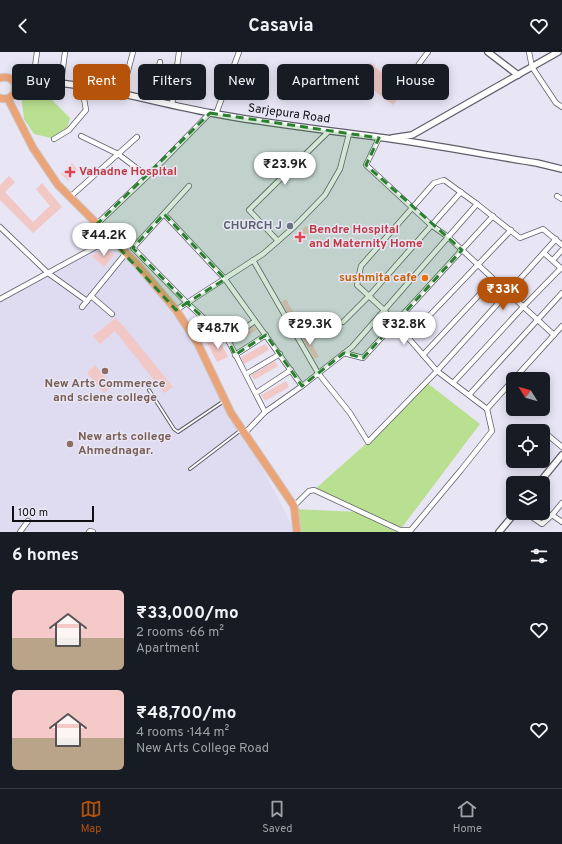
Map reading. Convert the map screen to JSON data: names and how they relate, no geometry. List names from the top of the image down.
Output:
{
  "streets": {
    "street": ["Sarjepura Road"]
  },
  "places": {
    "health": ["Vahadne Hospital", "Bendre Hospital and Maternity Home"],
    "other": [
      "CHURCH J",
      "sushmita cafe",
      "New Arts Commerece and sciene college",
      "New arts college Ahmednagar."
    ]
  },
  "scale_bar": "100 m",
  "north": "top left",
  "page": {
    "header": "Casavia",
    "chip": [
      "Buy",
      "Rent",
      "Filters",
      "New",
      "Apartment",
      "House"
    ],
    "price": [
      "₹23.9K",
      "₹44.2K",
      "₹33K",
      "₹29.3K",
      "₹32.8K",
      "₹48.7K"
    ],
    "scale": "100 m",
    "heading": "6 homes",
    "list": [
      {
        "name": "₹33,000/mo",
        "note": "2 rooms · 66 m² · Apartment"
      },
      {
        "name": "₹48,700/mo",
        "note": "4 rooms · 144 m² · New Arts College Road"
      }
    ],
    "tabs": ["Map", "Saved", "Home"]
  }
}
